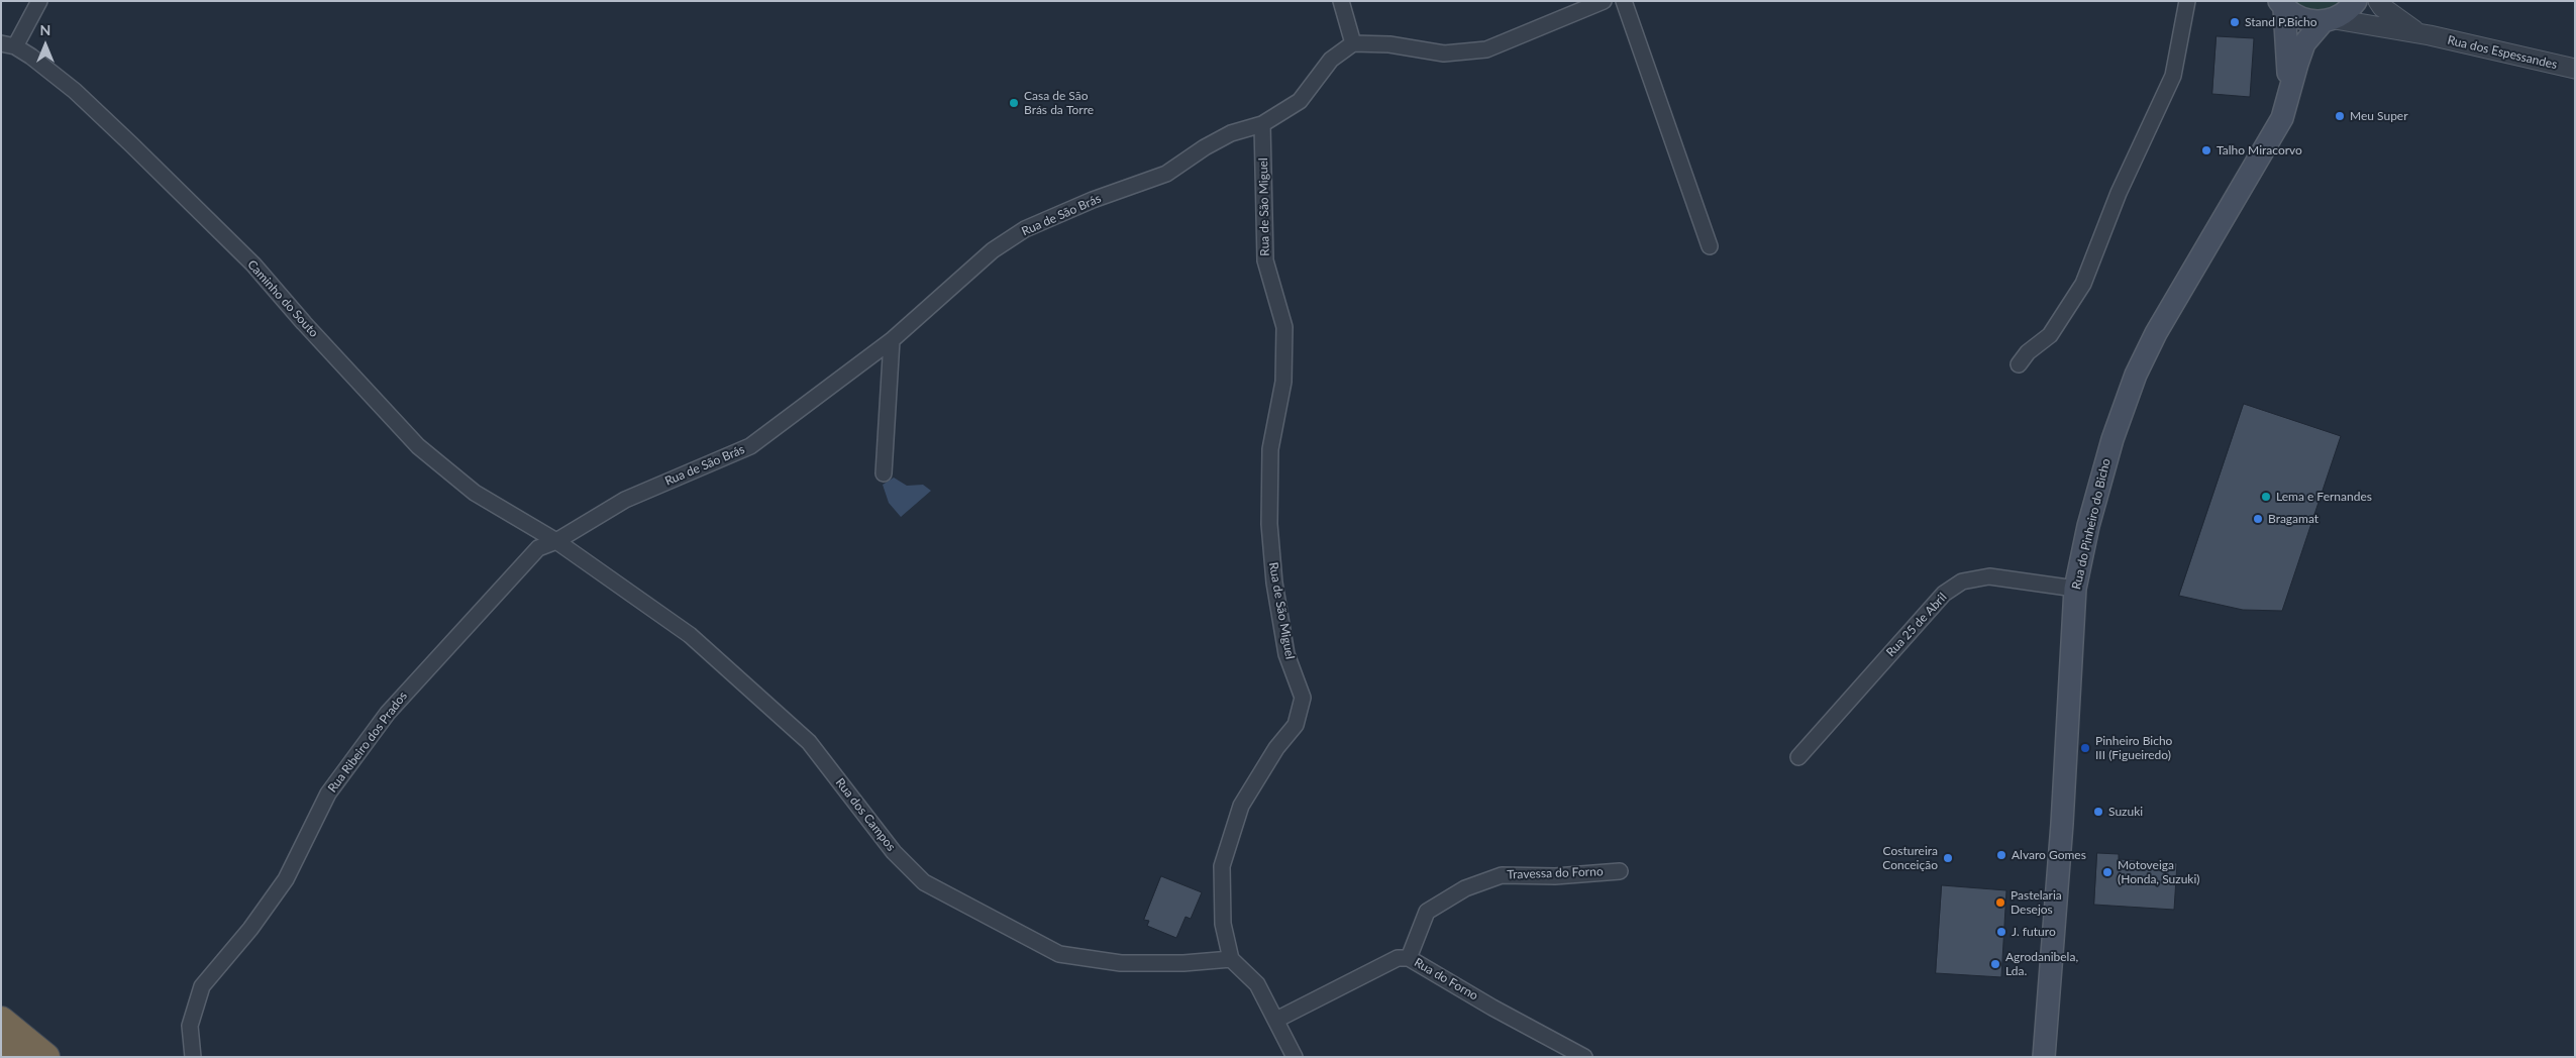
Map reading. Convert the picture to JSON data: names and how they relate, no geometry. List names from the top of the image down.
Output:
{
  "streets": {
    "main road": ["Rua do Pinheiro do Bicho"],
    "street": [
      "Rua dos Espessandes",
      "Rua de São Miguel",
      "Rua de São Brás",
      "Caminho do Souto",
      "Rua 25 de Abril",
      "Rua Ribeiro dos Prados",
      "Rua dos Campos",
      "Travessa do Forno",
      "Rua do Forno"
    ]
  },
  "crossings": [
    ["Rua de São Miguel", "Rua de São Brás"],
    ["Rua de São Miguel", "Rua dos Campos"],
    ["Rua de São Brás", "Caminho do Souto"],
    ["Rua de São Brás", "Rua Ribeiro dos Prados"],
    ["Rua de São Brás", "Rua dos Campos"],
    ["Caminho do Souto", "Rua Ribeiro dos Prados"],
    ["Caminho do Souto", "Rua dos Campos"],
    ["Rua do Pinheiro do Bicho", "Rua 25 de Abril"],
    ["Rua Ribeiro dos Prados", "Rua dos Campos"],
    ["Travessa do Forno", "Rua do Forno"]
  ],
  "places": [
    "Stand P.Bicho",
    "Casa de São Brás da Torre",
    "Meu Super",
    "Talho Miracorvo",
    "Lema e Fernandes",
    "Bragamat",
    "Pinheiro Bicho III (Figueiredo)",
    "Suzuki",
    "Alvaro Gomes",
    "Costureira Conceição",
    "Motoveiga (Honda, Suzuki)",
    "Pastelaria Desejos",
    "J. futuro",
    "Agrodanibela, Lda."
  ],
  "north": "top"
}
